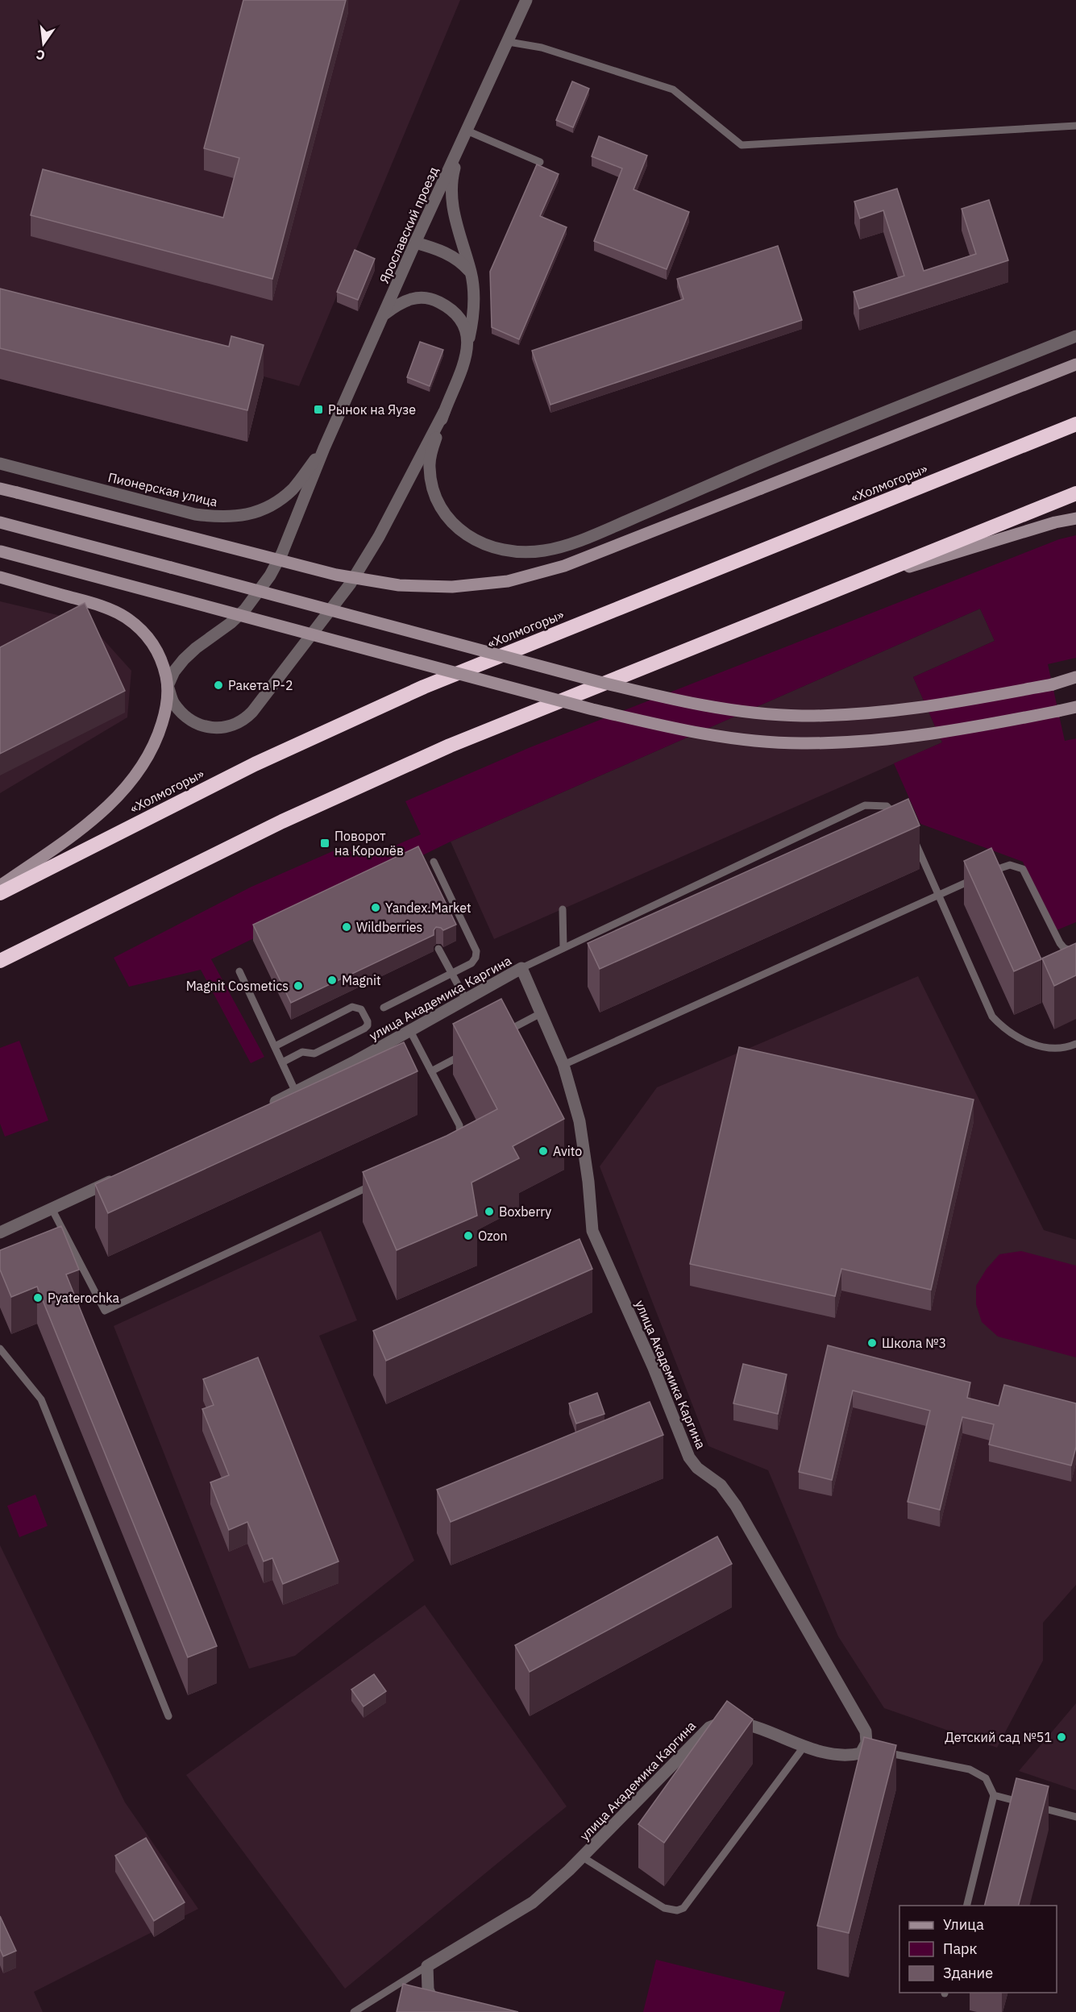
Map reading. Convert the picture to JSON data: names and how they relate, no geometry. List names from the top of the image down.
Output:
{
  "streets": {
    "highway": ["«Холмогоры»"],
    "street": ["Ярославский проезд", "Пионерская улица", "улица Академика Каргина"]
  },
  "crossings": [
    ["Ярославский проезд", "Пионерская улица"]
  ],
  "places": {
    "transit": ["Рынок на Яузе", "Поворот на Королёв"],
    "other": [
      "Ракета Р-2",
      "Yandex.Market",
      "Wildberries",
      "Magnit",
      "Magnit Cosmetics",
      "Avito",
      "Boxberry",
      "Ozon",
      "Pyaterochka",
      "Школа №3",
      "Детский сад №51"
    ]
  },
  "legend": ["Улица", "Парк", "Здание"],
  "north": "bottom"
}
